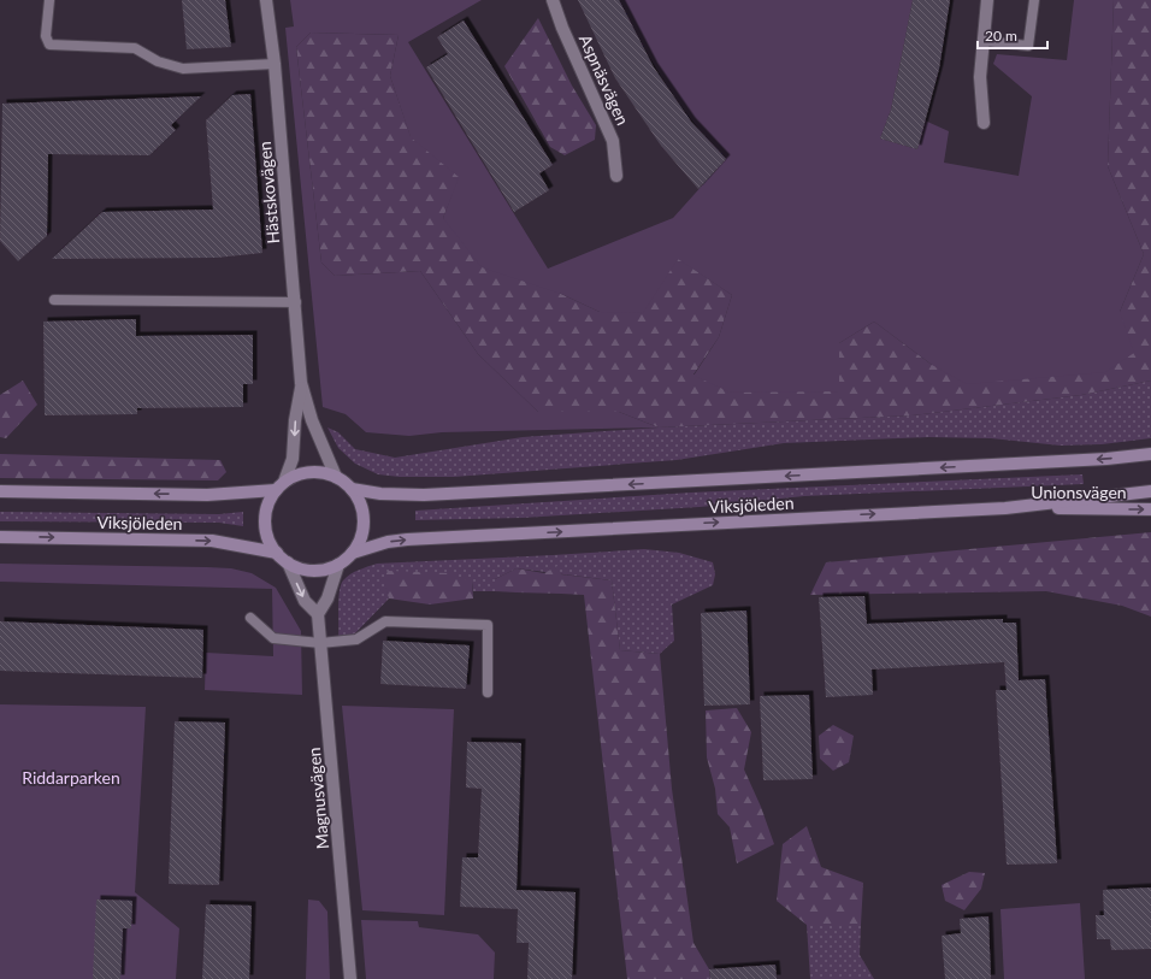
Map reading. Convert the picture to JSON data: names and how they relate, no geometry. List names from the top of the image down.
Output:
{
  "streets": {
    "main road": ["Unionsvägen", "Viksjöleden"],
    "street": ["Aspnäsvägen", "Hästskovägen", "Magnusvägen"]
  },
  "crossings": [
    ["Hästskovägen", "Viksjöleden"],
    ["Unionsvägen", "Viksjöleden"]
  ],
  "one_way": ["Unionsvägen"],
  "parks": ["Riddarparken"],
  "scale_bar": "20 m"
}
